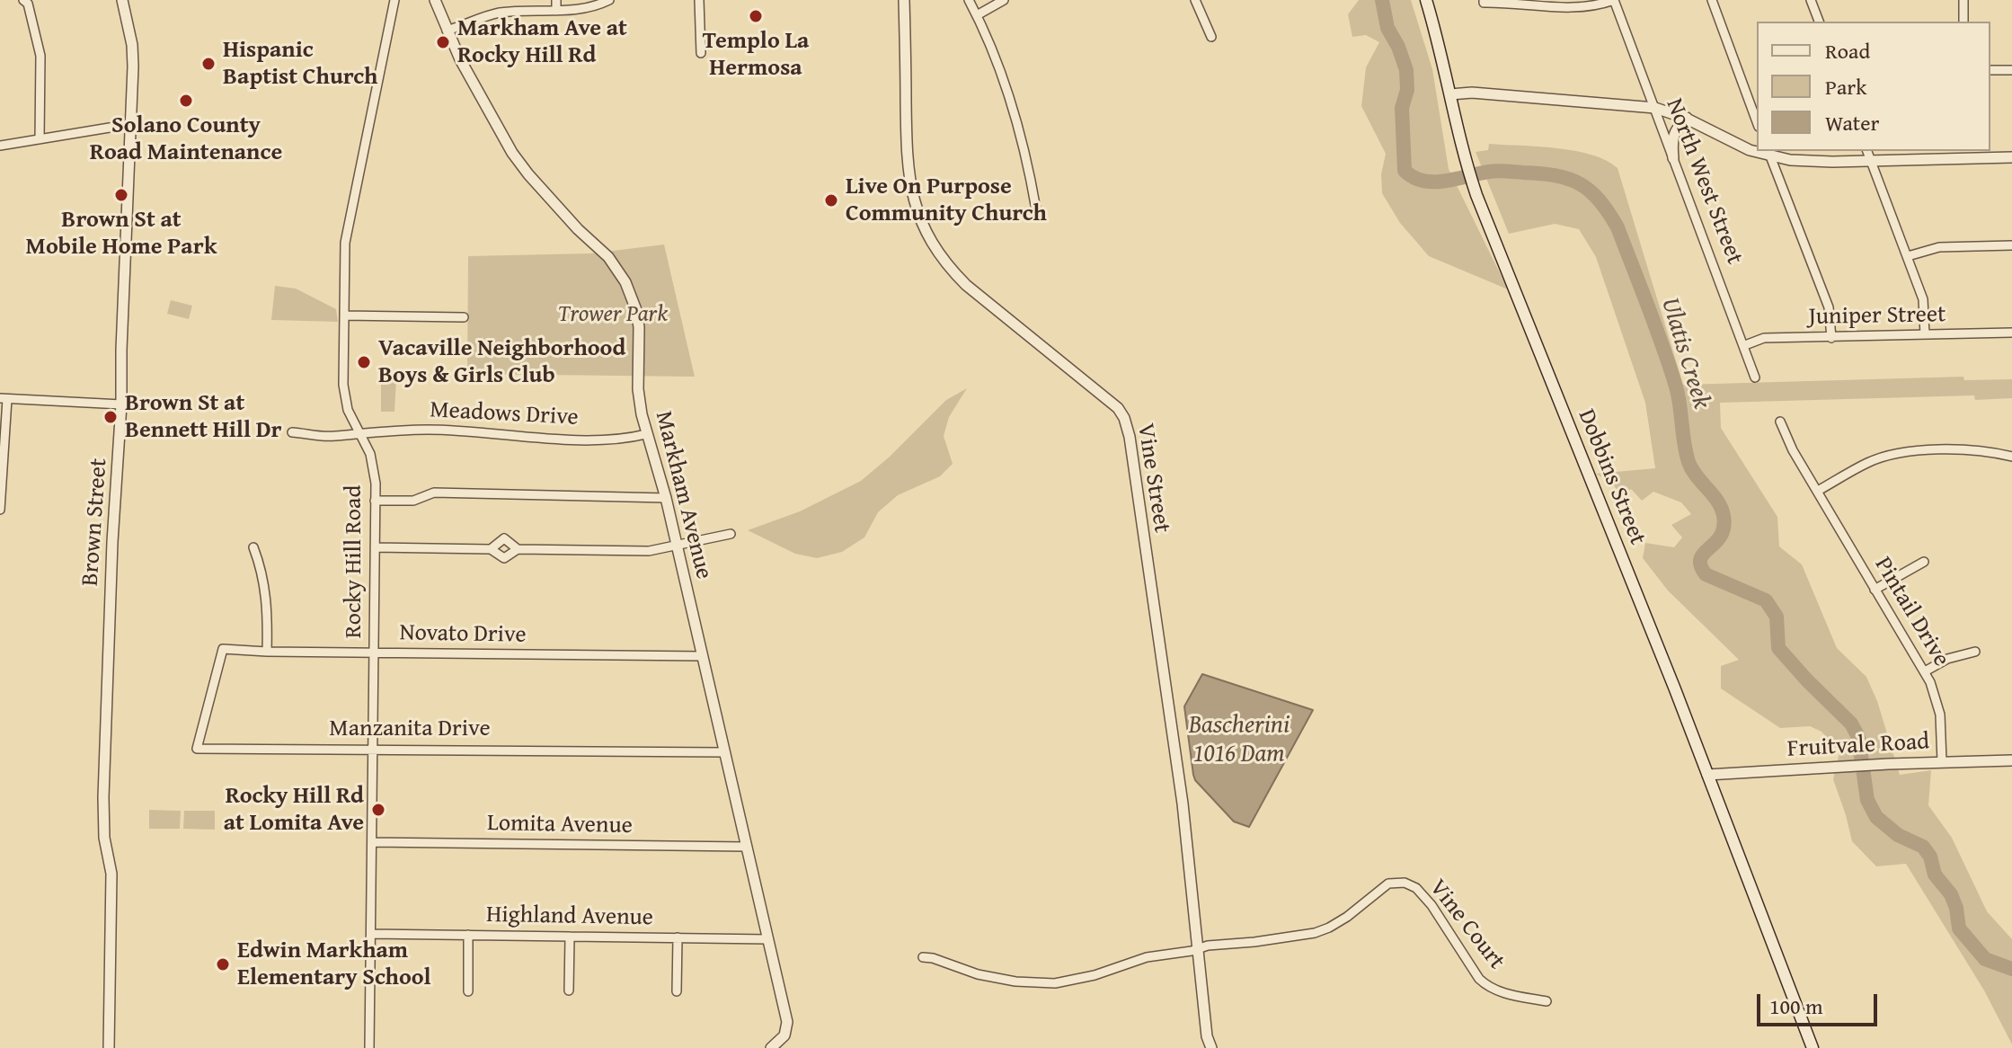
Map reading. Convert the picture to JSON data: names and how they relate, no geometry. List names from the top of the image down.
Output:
{
  "streets": {
    "main road": ["Dobbins Street"],
    "street": [
      "North West Street",
      "Juniper Street",
      "Meadows Drive",
      "Vine Street",
      "Markham Avenue",
      "Brown Street",
      "Rocky Hill Road",
      "Pintail Drive",
      "Novato Drive",
      "Manzanita Drive",
      "Fruitvale Road",
      "Lomita Avenue",
      "Highland Avenue",
      "Vine Court"
    ]
  },
  "crossings": [
    ["North West Street", "Juniper Street"],
    ["Meadows Drive", "Markham Avenue"],
    ["Meadows Drive", "Rocky Hill Road"],
    ["Dobbins Street", "Fruitvale Road"],
    ["Vine Street", "Vine Court"],
    ["Markham Avenue", "Novato Drive"],
    ["Markham Avenue", "Manzanita Drive"],
    ["Markham Avenue", "Lomita Avenue"],
    ["Markham Avenue", "Highland Avenue"],
    ["Rocky Hill Road", "Novato Drive"],
    ["Rocky Hill Road", "Manzanita Drive"],
    ["Rocky Hill Road", "Lomita Avenue"],
    ["Rocky Hill Road", "Highland Avenue"],
    ["Pintail Drive", "Fruitvale Road"],
    ["Novato Drive", "Manzanita Drive"]
  ],
  "water": ["Ulatis Creek", "Bascherini 1016 Dam"],
  "parks": ["Trower Park"],
  "places": [
    "Templo La Hermosa",
    "Markham Ave at Rocky Hill Rd",
    "Hispanic Baptist Church",
    "Solano County Road Maintenance",
    "Brown St at Mobile Home Park",
    "Live On Purpose Community Church",
    "Vacaville Neighborhood Boys & Girls Club",
    "Brown St at Bennett Hill Dr",
    "Rocky Hill Rd at Lomita Ave",
    "Edwin Markham Elementary School"
  ],
  "legend": ["Road", "Park", "Water"],
  "scale_bar": "100 m"
}
